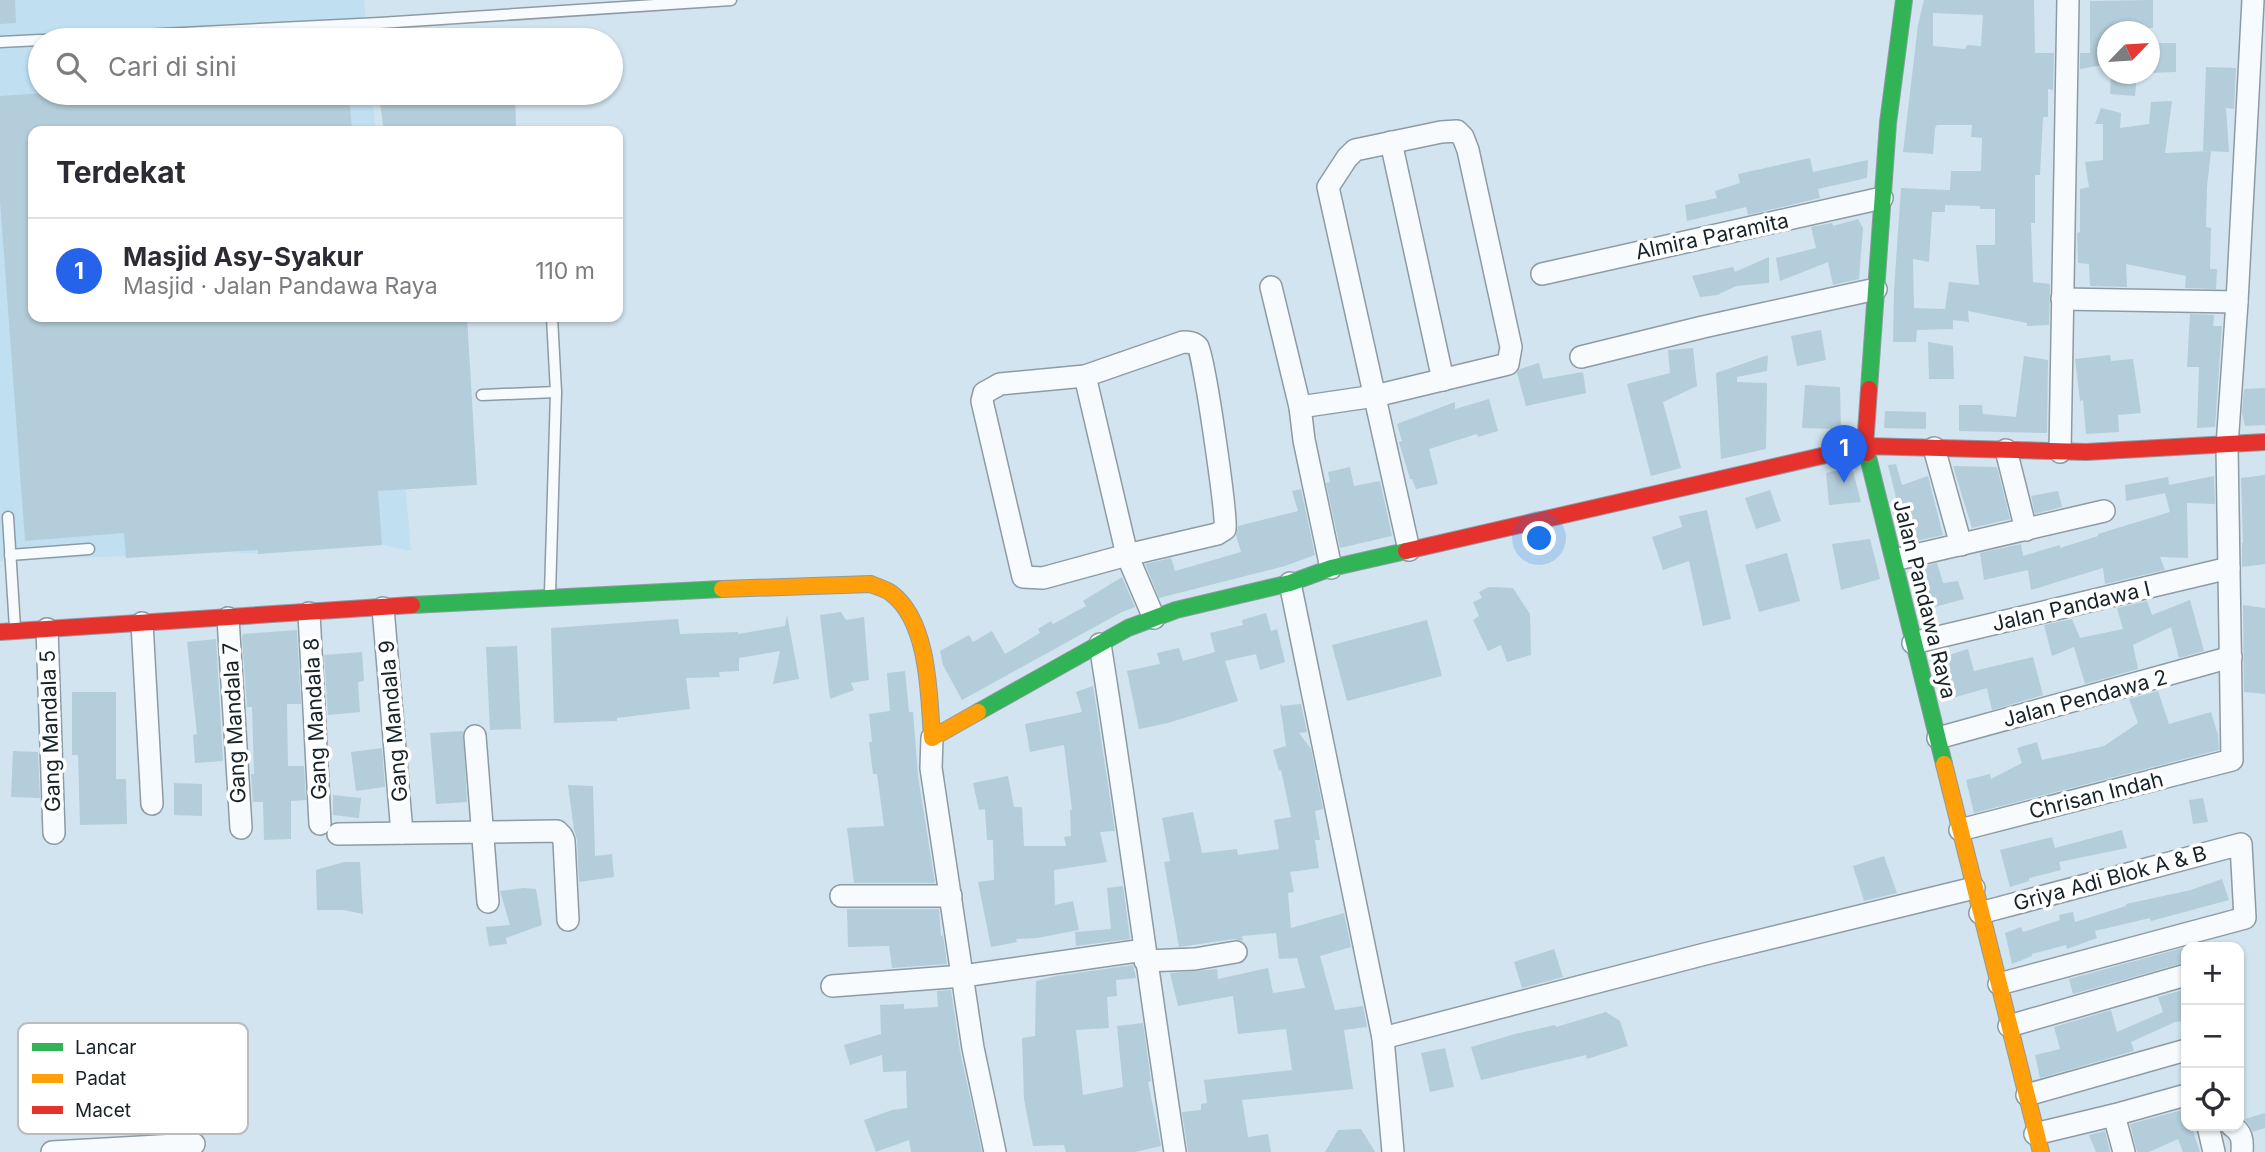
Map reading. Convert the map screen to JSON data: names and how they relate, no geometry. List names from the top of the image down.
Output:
{
  "streets": {
    "street": [
      "Almira Paramita",
      "Jalan Pandawa Raya",
      "Jalan Pandawa I",
      "Jalan Pendawa 2",
      "Gang Mandala 8",
      "Gang Mandala 9",
      "Gang Mandala 7",
      "Gang Mandala 5",
      "Chrisan Indah",
      "Griya Adi Blok A & B"
    ]
  },
  "crossings": [
    ["Almira Paramita", "Jalan Pandawa Raya"],
    ["Jalan Pandawa Raya", "Jalan Pandawa I"],
    ["Jalan Pandawa Raya", "Jalan Pendawa 2"],
    ["Jalan Pandawa Raya", "Chrisan Indah"],
    ["Jalan Pandawa Raya", "Griya Adi Blok A & B"],
    ["Jalan Pendawa 2", "Chrisan Indah"],
    ["Gang Mandala 8", "Gang Mandala 9"]
  ],
  "legend": ["Lancar", "Padat", "Macet"],
  "north": "top right",
  "page": {
    "search": "Cari di sini",
    "heading": "Terdekat",
    "list": [
      {
        "mark": "1",
        "name": "Masjid Asy-Syakur",
        "note": "Masjid · Jalan Pandawa Raya",
        "value": "110 m"
      }
    ],
    "pins": "1",
    "map_buttons": ["+", "−"]
  }
}
